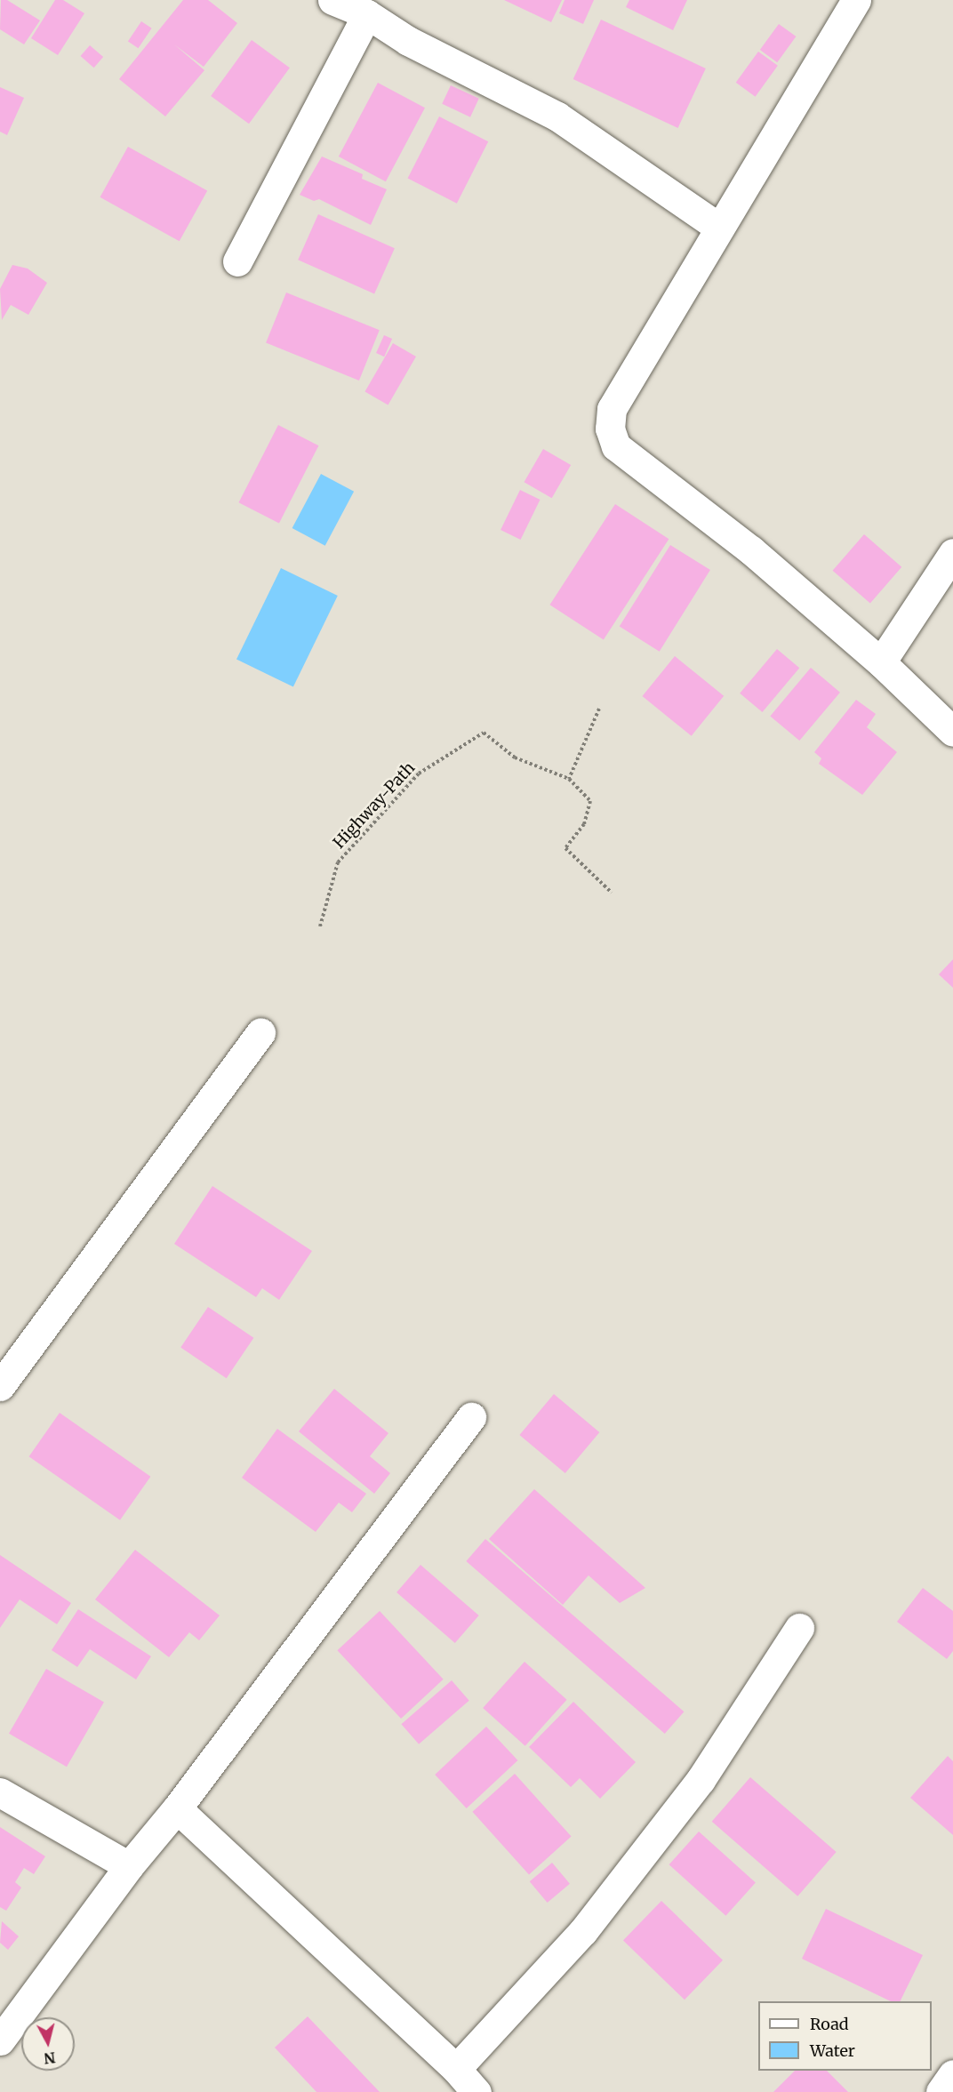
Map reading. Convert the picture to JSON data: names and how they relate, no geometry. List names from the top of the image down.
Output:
{
  "streets": {
    "path": ["Highway-Path"]
  },
  "legend": ["Road", "Water"],
  "north": "bottom"
}
